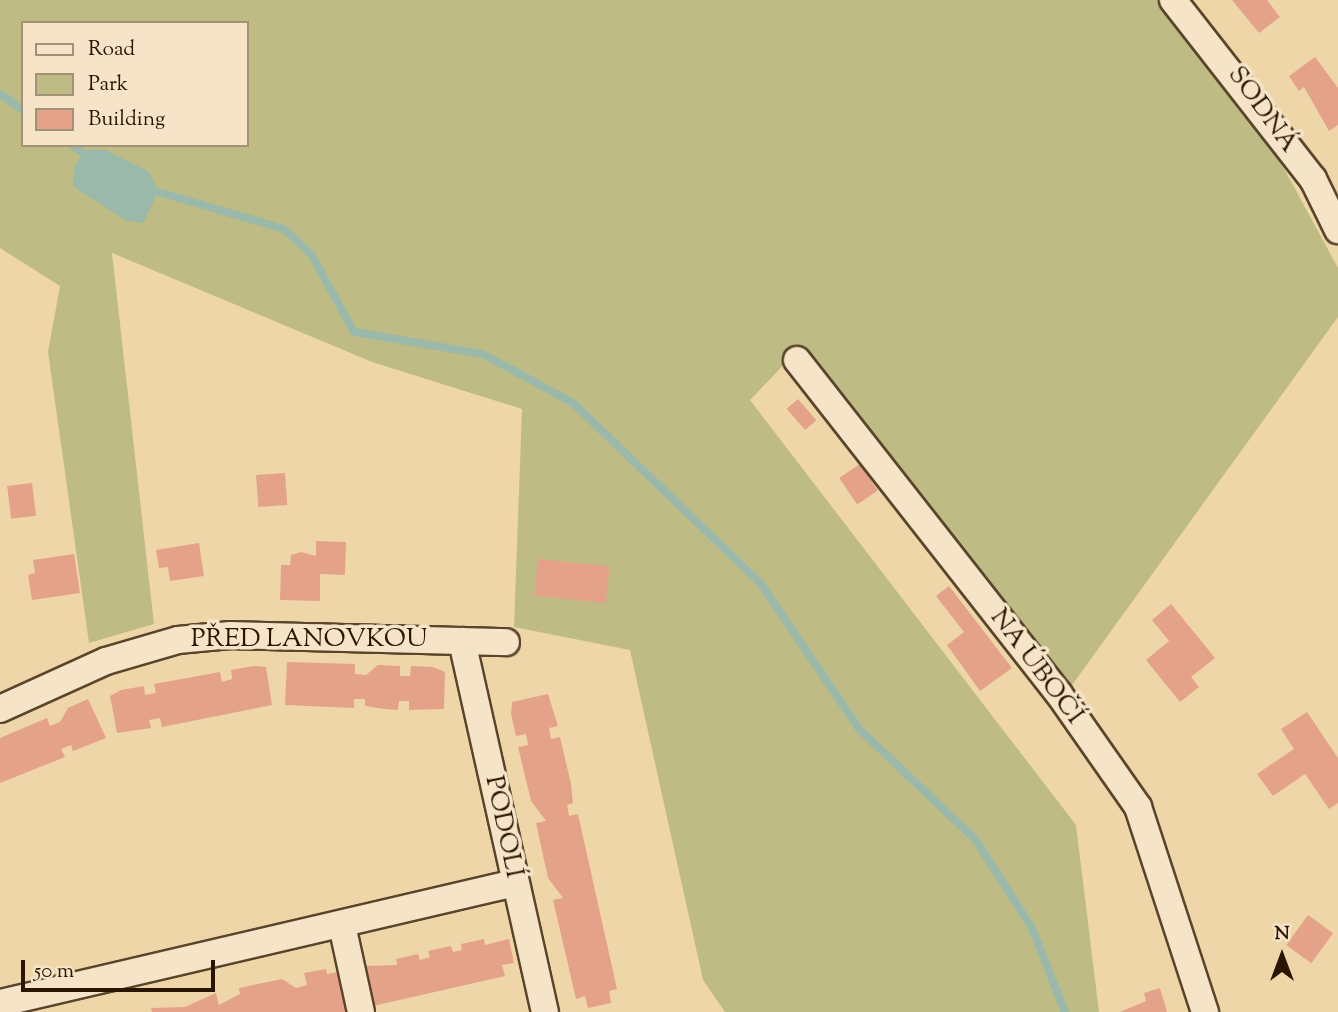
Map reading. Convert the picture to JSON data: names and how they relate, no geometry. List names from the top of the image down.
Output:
{
  "streets": {
    "street": [
      "SODNÁ",
      "PŘED LANOVKOU",
      "NA ÚBOČÍ",
      "PODOLÍ"
    ]
  },
  "crossings": [
    ["PŘED LANOVKOU", "PODOLÍ"]
  ],
  "legend": ["Road", "Park", "Building"],
  "scale_bar": "50 m",
  "north": "top"
}
